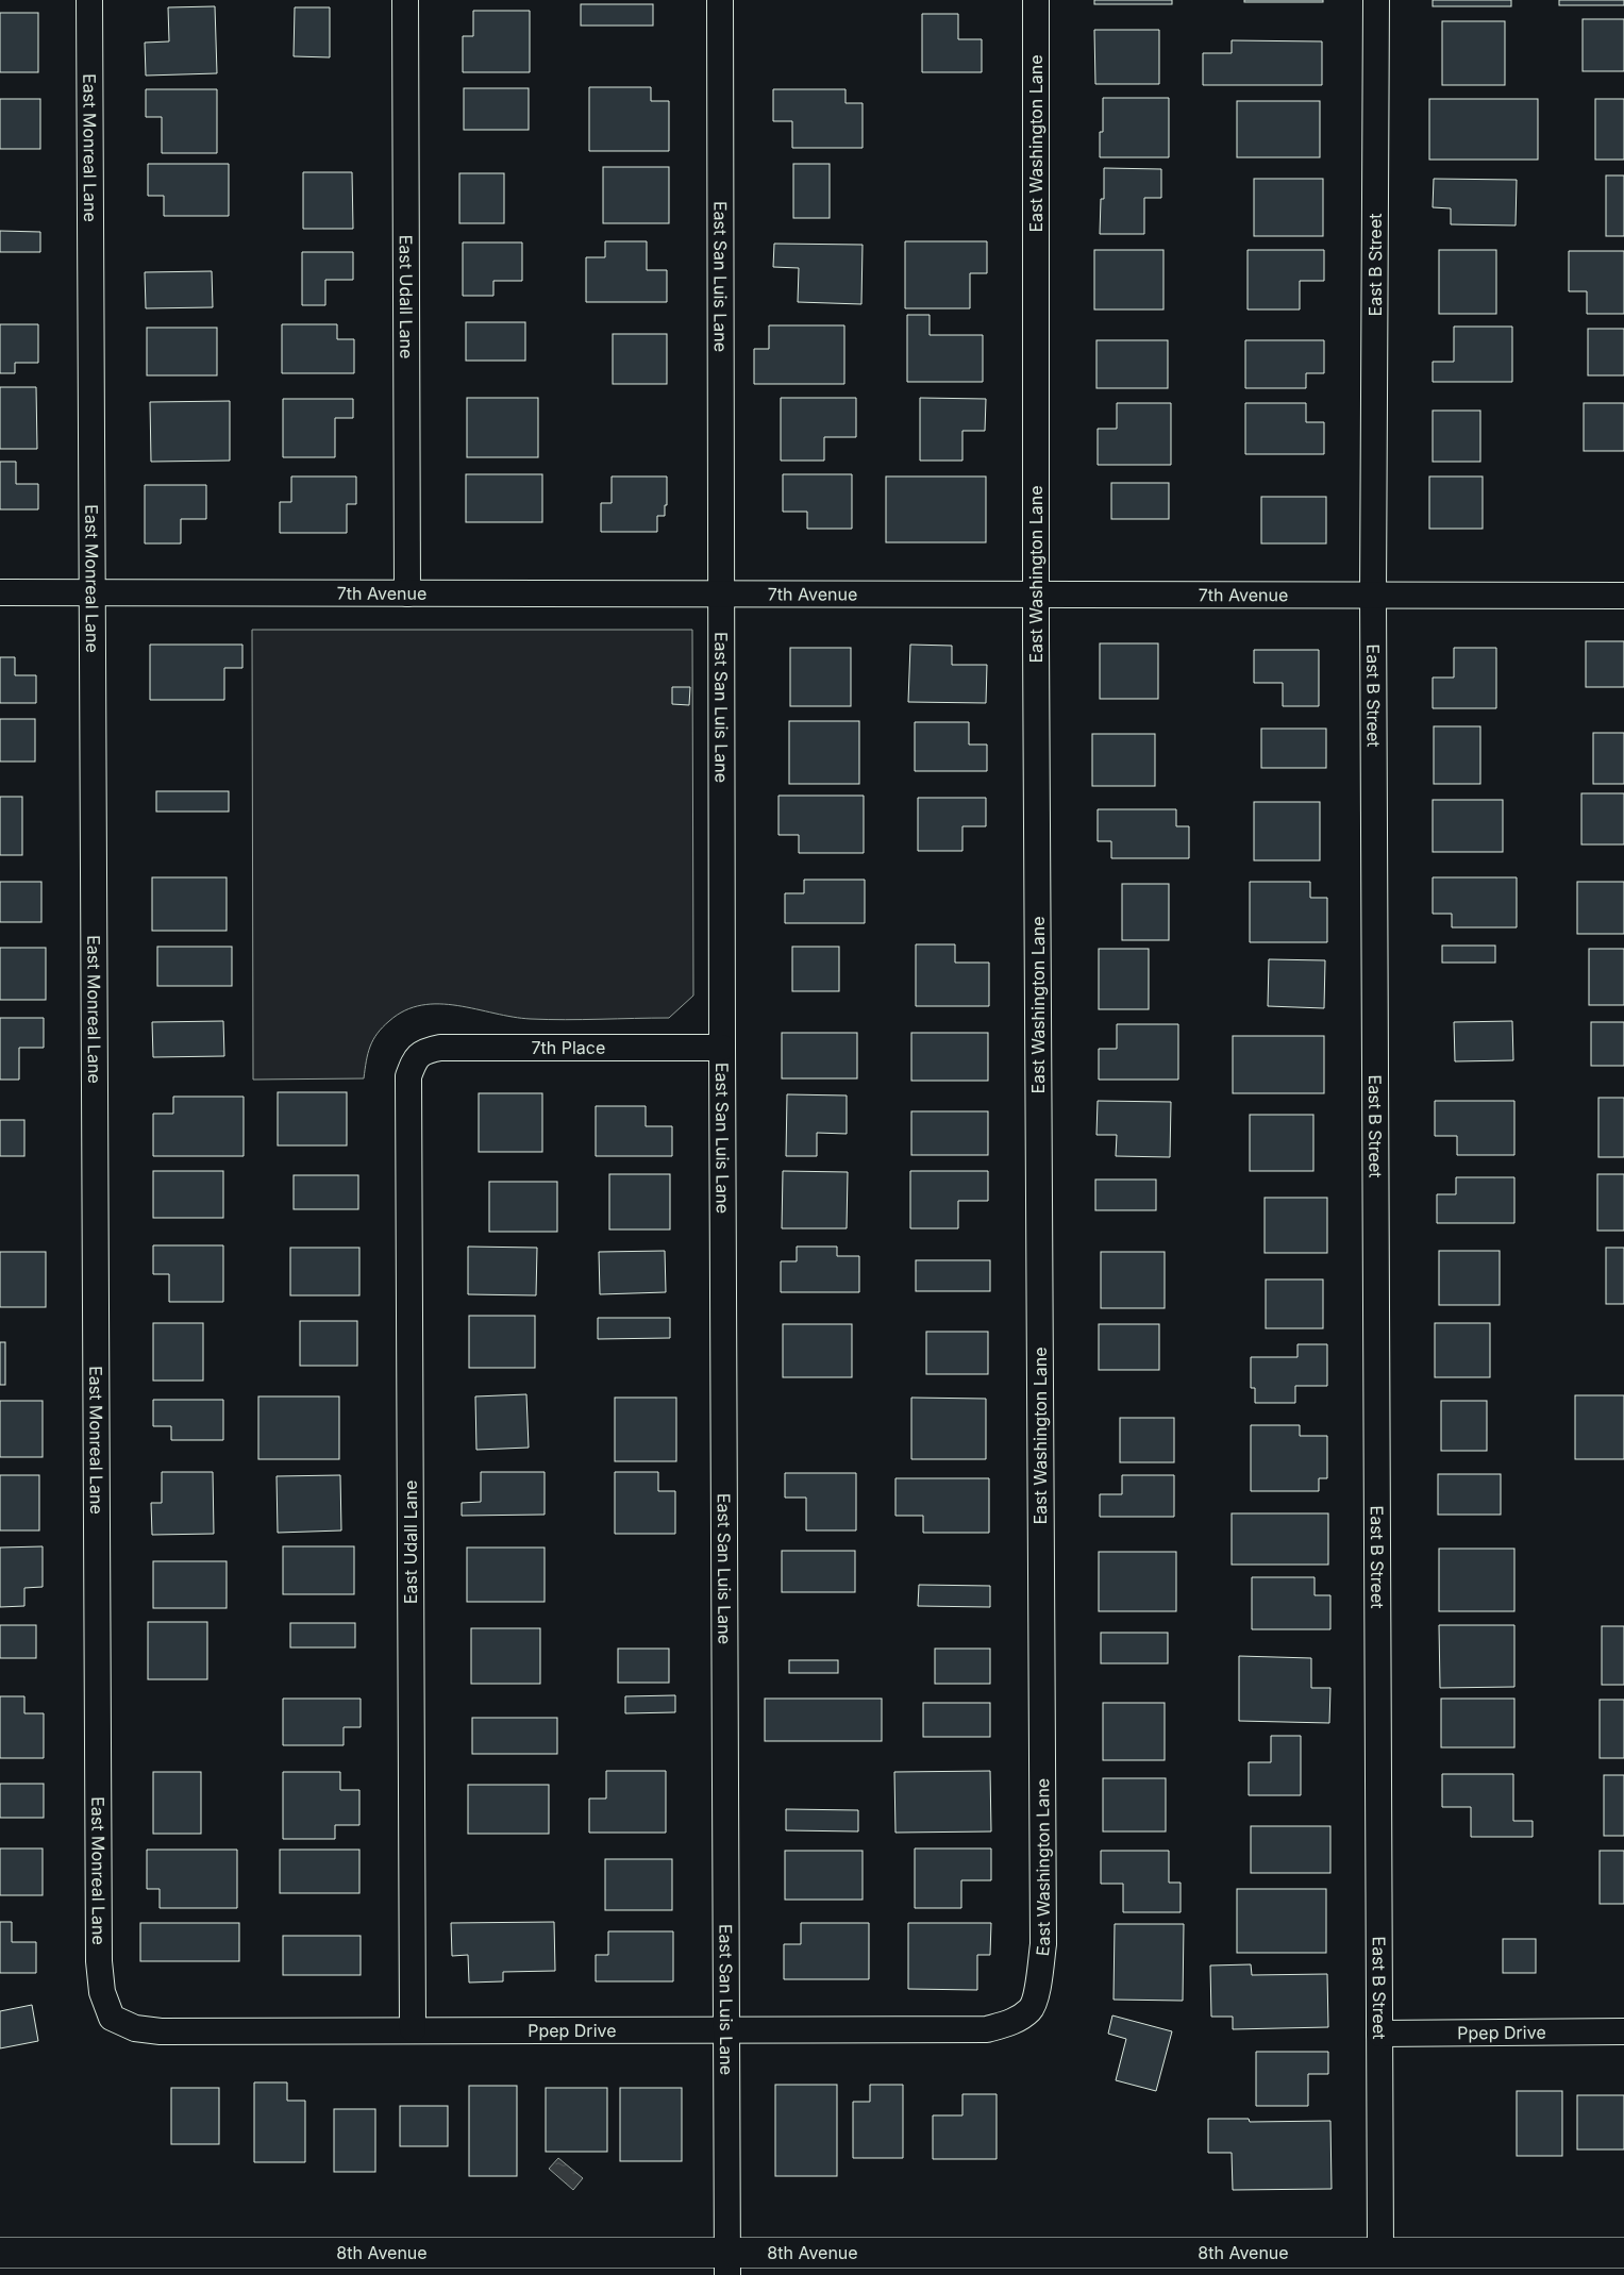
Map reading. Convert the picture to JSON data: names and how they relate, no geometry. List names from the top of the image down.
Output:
{
  "streets": {
    "main road": ["8th Avenue"],
    "street": [
      "East Washington Lane",
      "East Monreal Lane",
      "East B Street",
      "East San Luis Lane",
      "East Udall Lane",
      "7th Avenue",
      "7th Place",
      "Ppep Drive"
    ]
  },
  "crossings": [
    ["East Washington Lane", "7th Avenue"],
    ["East Washington Lane", "Ppep Drive"],
    ["East Monreal Lane", "7th Avenue"],
    ["East Monreal Lane", "Ppep Drive"],
    ["East B Street", "7th Avenue"],
    ["East B Street", "Ppep Drive"],
    ["East B Street", "8th Avenue"],
    ["East San Luis Lane", "7th Avenue"],
    ["East San Luis Lane", "7th Place"],
    ["East San Luis Lane", "Ppep Drive"],
    ["East San Luis Lane", "8th Avenue"],
    ["East Udall Lane", "7th Avenue"],
    ["East Udall Lane", "7th Place"],
    ["East Udall Lane", "Ppep Drive"]
  ]
}
